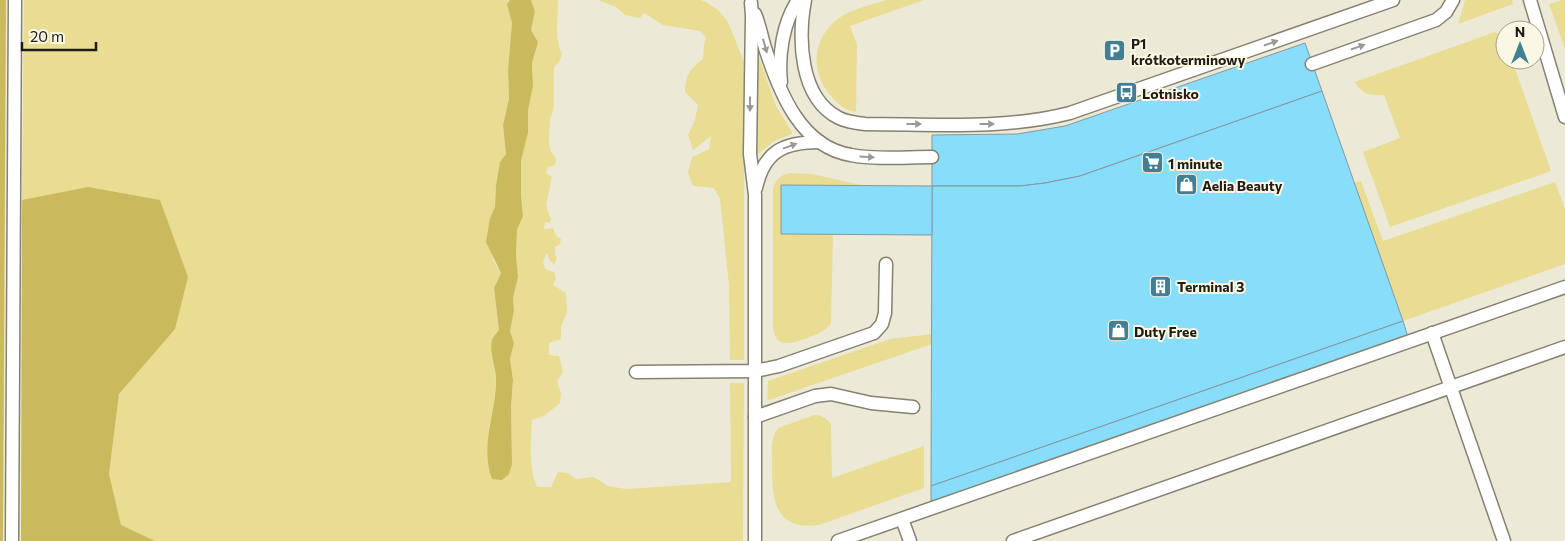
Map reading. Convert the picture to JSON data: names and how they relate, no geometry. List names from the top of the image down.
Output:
{
  "places": {
    "parking": ["P1 krótkoterminowy"],
    "bus stop": ["Lotnisko"],
    "supermarket": ["1 minute"],
    "shop": ["Aelia Beauty", "Duty Free"],
    "building": ["Terminal 3"]
  },
  "scale_bar": "20 m",
  "north": "top"
}
